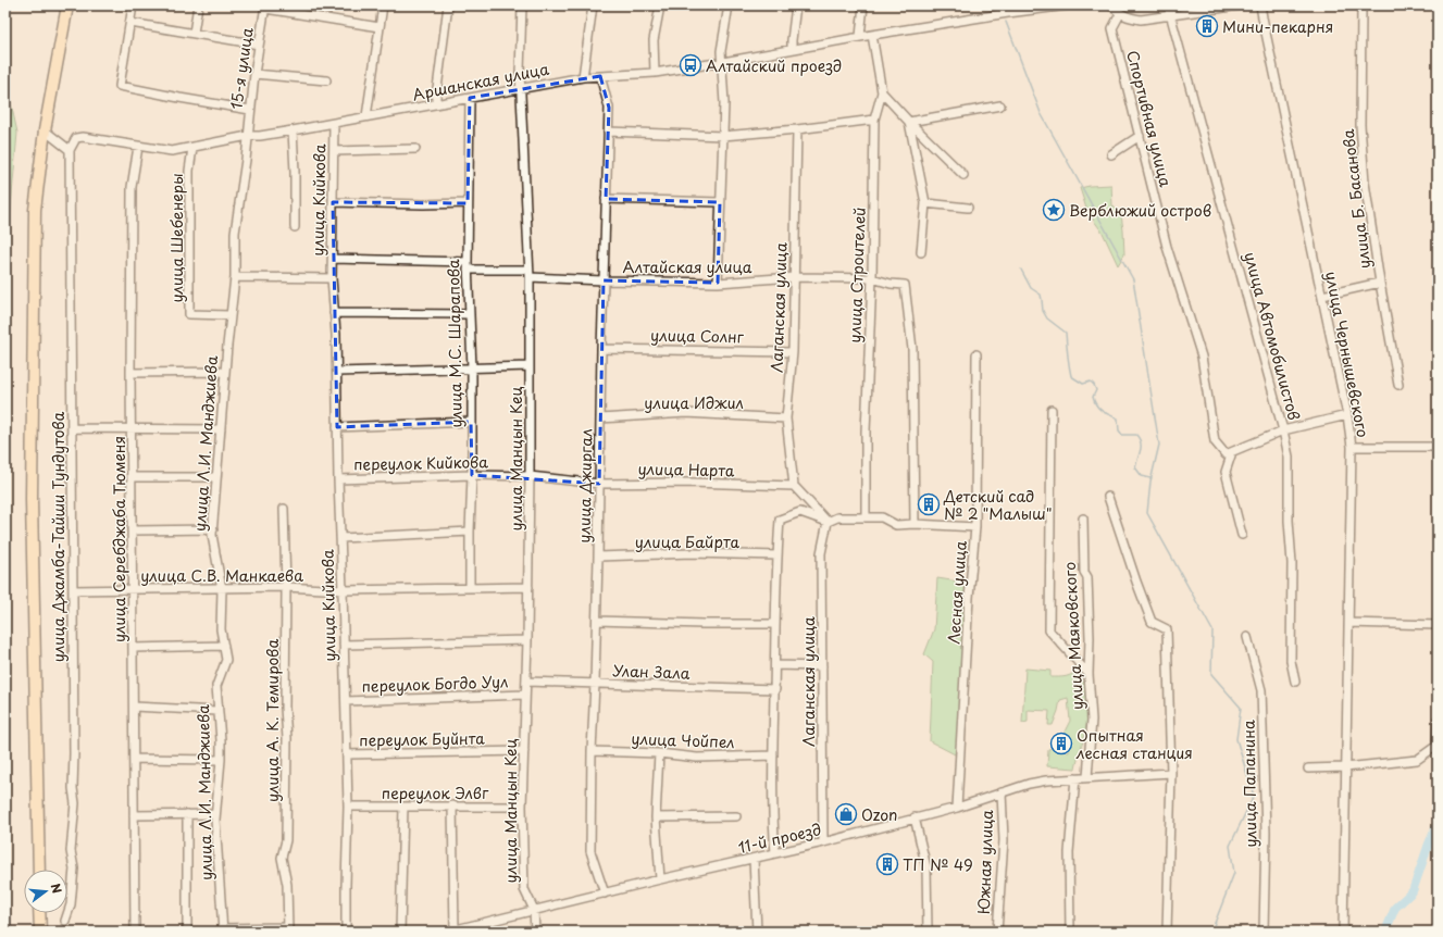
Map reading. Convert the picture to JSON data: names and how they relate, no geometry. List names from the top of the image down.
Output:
{
  "streets": {
    "street": [
      "15-я улица",
      "Аршанская улица",
      "Спортивная улица",
      "улица Б. Басанова",
      "улица Кийкова",
      "улица Шебенеры",
      "Алтайская улица",
      "улица Строителей",
      "Лаганская улица",
      "улица Солнг",
      "улица Автомобилистов",
      "улица М.С. Шарапова",
      "улица Чернышевского",
      "улица Иджил",
      "улица Л.И. Манджиева",
      "улица Манцын Кец",
      "переулок Кийкова",
      "улица Нарта",
      "улица Джиргал",
      "улица Джамба-Тайши Тундутова",
      "улица Серебджаба Тюменя",
      "улица Байрта",
      "улица С.В. Манкаева",
      "Лесная улица",
      "улица Маяковского",
      "Улан Зала",
      "переулок Богдо Уул",
      "улица А. К. Темирова",
      "переулок Буйнта",
      "улица Чойпел",
      "улица Папанина",
      "переулок Элвг",
      "11-й проезд",
      "Южная улица"
    ]
  },
  "crossings": [
    ["15-я улица", "Аршанская улица"],
    ["15-я улица", "улица Л.И. Манджиева"],
    ["Аршанская улица", "улица Кийкова"],
    ["Аршанская улица", "улица Шебенеры"],
    ["Аршанская улица", "улица Строителей"],
    ["Аршанская улица", "улица М.С. Шарапова"],
    ["Аршанская улица", "улица Л.И. Манджиева"],
    ["Аршанская улица", "улица Манцын Кец"],
    ["Аршанская улица", "улица Джиргал"],
    ["Аршанская улица", "улица Джамба-Тайши Тундутова"],
    ["Аршанская улица", "улица Серебджаба Тюменя"],
    ["улица Кийкова", "Алтайская улица"],
    ["улица Кийкова", "улица Л.И. Манджиева"],
    ["улица Кийкова", "переулок Кийкова"],
    ["улица Кийкова", "улица С.В. Манкаева"],
    ["улица Кийкова", "переулок Богдо Уул"],
    ["улица Кийкова", "переулок Буйнта"],
    ["улица Кийкова", "переулок Элвг"],
    ["улица Шебенеры", "улица Л.И. Манджиева"],
    ["Алтайская улица", "улица Строителей"],
    ["Алтайская улица", "Лаганская улица"],
    ["Алтайская улица", "улица М.С. Шарапова"],
    ["Алтайская улица", "улица Манцын Кец"],
    ["Алтайская улица", "улица Джиргал"],
    ["Лаганская улица", "улица Солнг"],
    ["Лаганская улица", "улица Иджил"],
    ["Лаганская улица", "улица Нарта"],
    ["Лаганская улица", "11-й проезд"],
    ["улица Солнг", "улица Джиргал"],
    ["улица М.С. Шарапова", "переулок Кийкова"],
    ["улица М.С. Шарапова", "улица С.В. Манкаева"],
    ["улица Иджил", "улица Джиргал"],
    ["улица Л.И. Манджиева", "улица С.В. Манкаева"],
    ["улица Манцын Кец", "переулок Кийкова"],
    ["улица Манцын Кец", "улица Нарта"],
    ["улица Манцын Кец", "улица С.В. Манкаева"],
    ["улица Манцын Кец", "Улан Зала"],
    ["улица Манцын Кец", "переулок Богдо Уул"],
    ["улица Манцын Кец", "переулок Буйнта"],
    ["улица Манцын Кец", "переулок Элвг"],
    ["улица Манцын Кец", "11-й проезд"],
    ["переулок Кийкова", "улица Нарта"],
    ["улица Нарта", "улица Джиргал"],
    ["улица Джиргал", "улица Байрта"],
    ["улица Джиргал", "Улан Зала"],
    ["улица Джиргал", "улица Чойпел"],
    ["улица Джиргал", "11-й проезд"],
    ["улица Джамба-Тайши Тундутова", "улица С.В. Манкаева"],
    ["улица Серебджаба Тюменя", "улица С.В. Манкаева"],
    ["улица С.В. Манкаева", "улица А. К. Темирова"],
    ["Лесная улица", "11-й проезд"],
    ["улица Маяковского", "11-й проезд"],
    ["11-й проезд", "Южная улица"]
  ],
  "places": {
    "building": [
      "Мини-пекарня",
      "Детский сад № 2 \"Малыш\"",
      "Опытная лесная станция",
      "ТП № 49"
    ],
    "bus stop": ["Алтайский проезд"],
    "place": ["Верблюжий остров"],
    "shop": ["Ozon"]
  },
  "north": "right"
}
